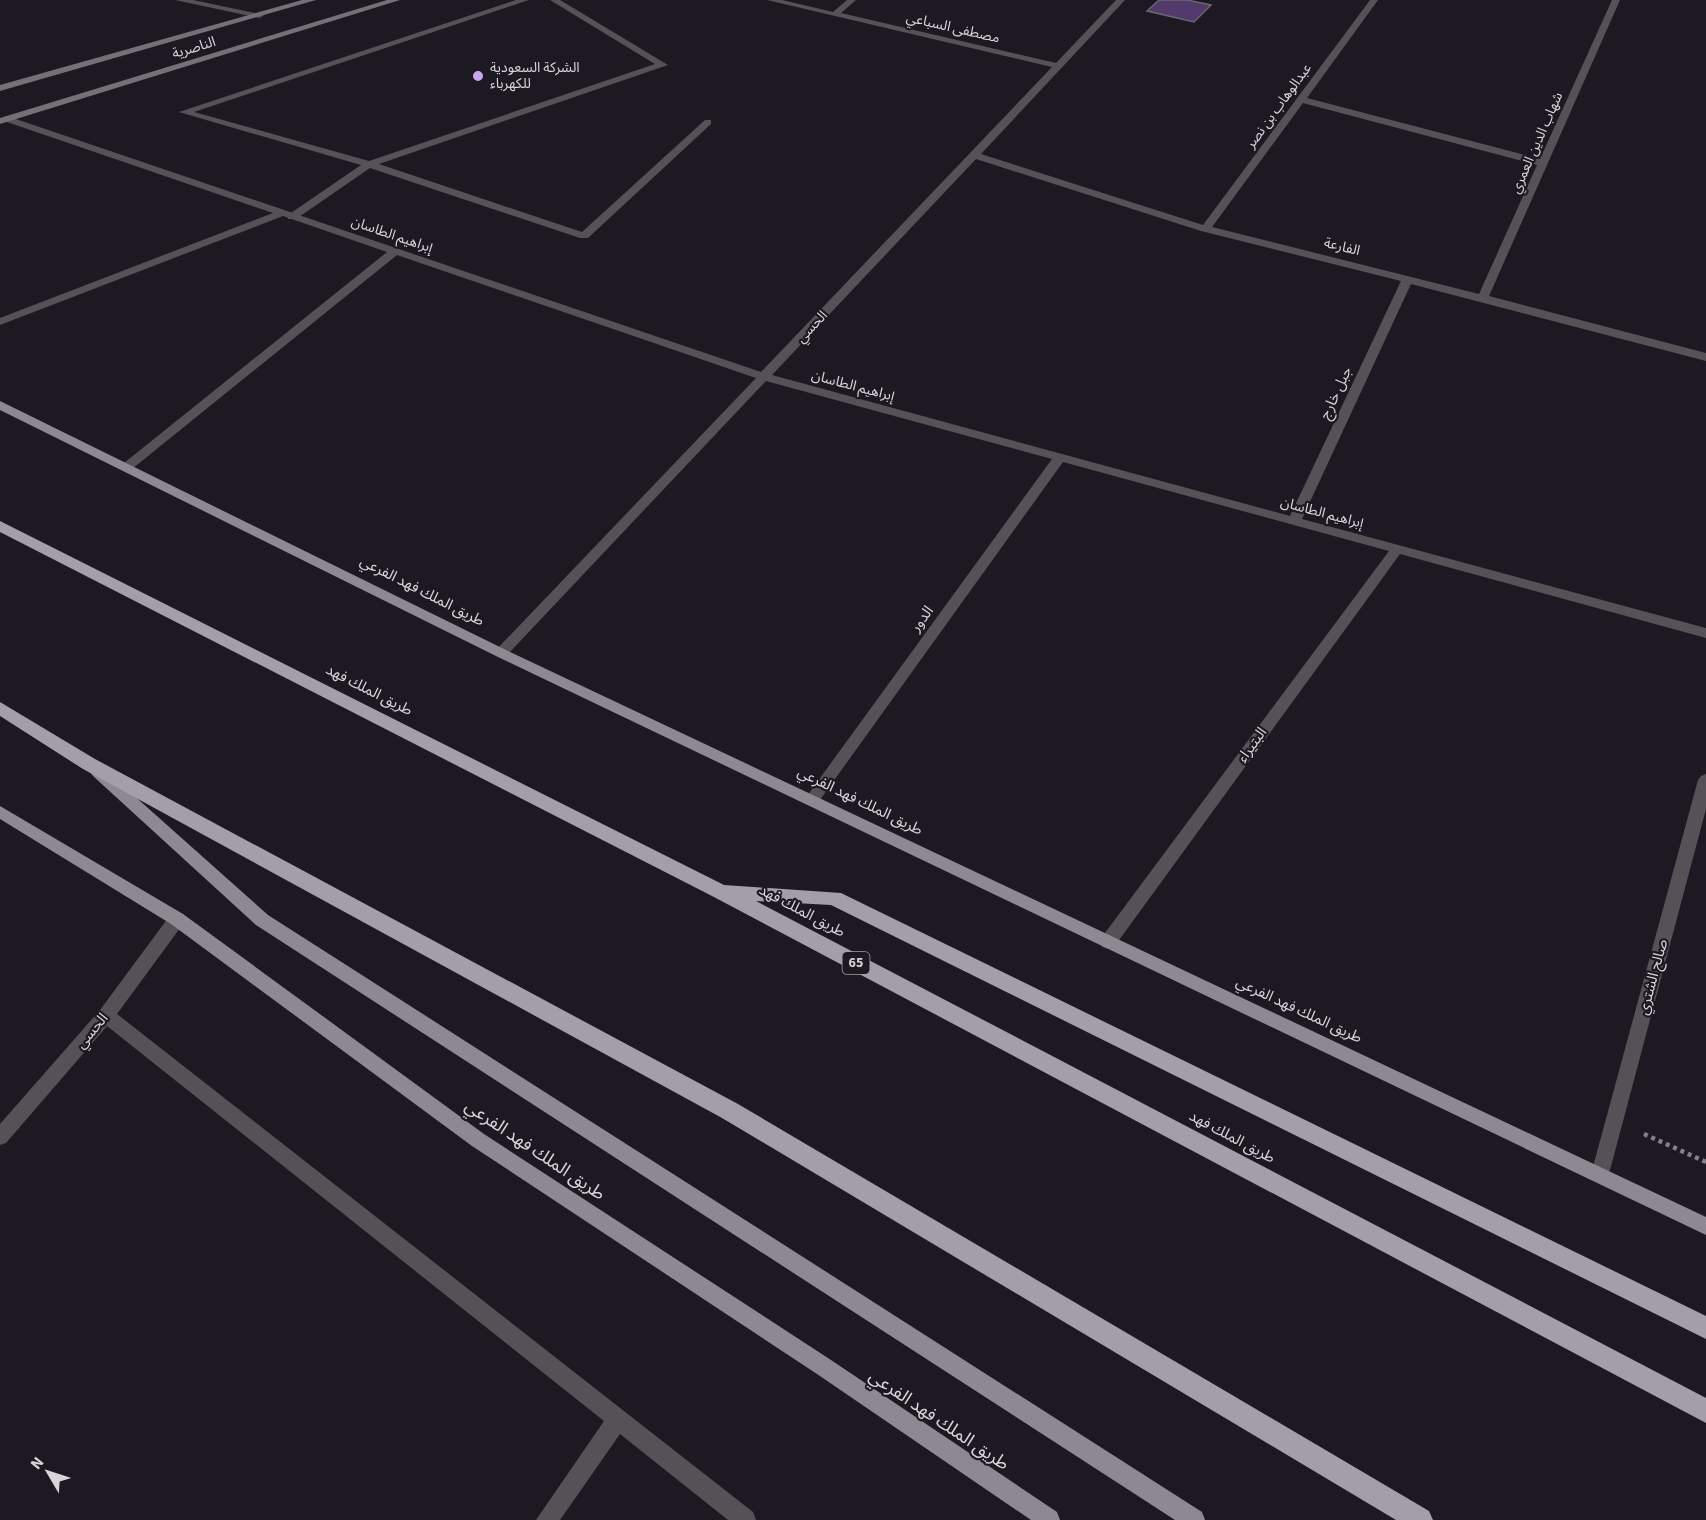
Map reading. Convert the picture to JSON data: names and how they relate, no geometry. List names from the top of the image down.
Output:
{
  "streets": {
    "highway": ["طريق الملك فهد", "65"],
    "main road": ["الناصرية", "طريق الملك فهد الفرعي"],
    "street": [
      "مصطفى السباعي",
      "عبدالوهاب بن نصر",
      "شهاب الدين العمري",
      "إبراهيم الطاسان",
      "الفارعة",
      "الحسي",
      "جبل خارج",
      "الدور",
      "البتيراء",
      "صالح الشتري"
    ]
  },
  "crossings": [
    ["مصطفى السباعي", "الحسي"],
    ["الناصرية", "إبراهيم الطاسان"],
    ["عبدالوهاب بن نصر", "الفارعة"],
    ["شهاب الدين العمري", "الفارعة"],
    ["إبراهيم الطاسان", "الحسي"],
    ["إبراهيم الطاسان", "جبل خارج"],
    ["إبراهيم الطاسان", "الدور"],
    ["إبراهيم الطاسان", "البتيراء"],
    ["الفارعة", "الحسي"],
    ["الفارعة", "جبل خارج"],
    ["الحسي", "طريق الملك فهد الفرعي"],
    ["طريق الملك فهد الفرعي", "الدور"],
    ["طريق الملك فهد الفرعي", "البتيراء"],
    ["طريق الملك فهد الفرعي", "صالح الشتري"]
  ],
  "places": ["الشركة السعودية للكهرباء"],
  "north": "top left"
}
